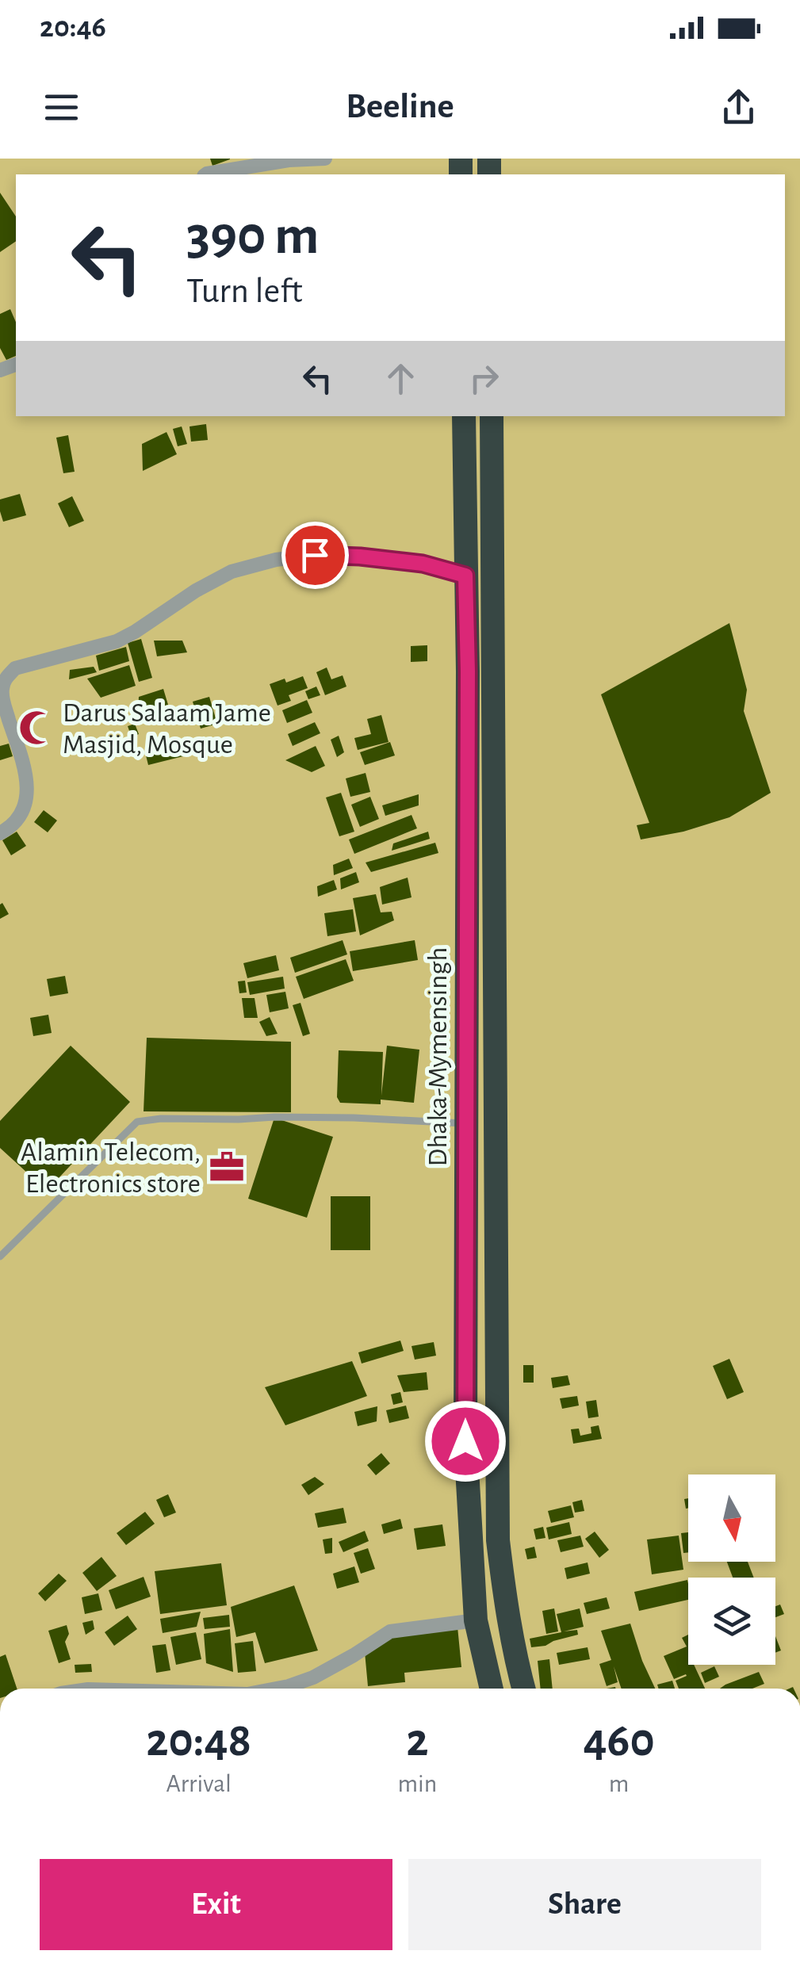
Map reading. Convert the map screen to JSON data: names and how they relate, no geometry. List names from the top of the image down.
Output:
{
  "streets": {
    "highway": ["Dhaka-Mymensingh"]
  },
  "places": {
    "mosque": ["Darus Salaam Jame Masjid, Mosque"],
    "office": ["Alamin Telecom, Electronics store"]
  },
  "north": "bottom",
  "page": {
    "status": "20:46",
    "header": "Beeline",
    "turn": ["390 m", "Turn left"],
    "eta": [
      "20:48",
      "Arrival",
      "2",
      "min",
      "460",
      "m"
    ],
    "buttons": ["Exit", "Share"]
  }
}
